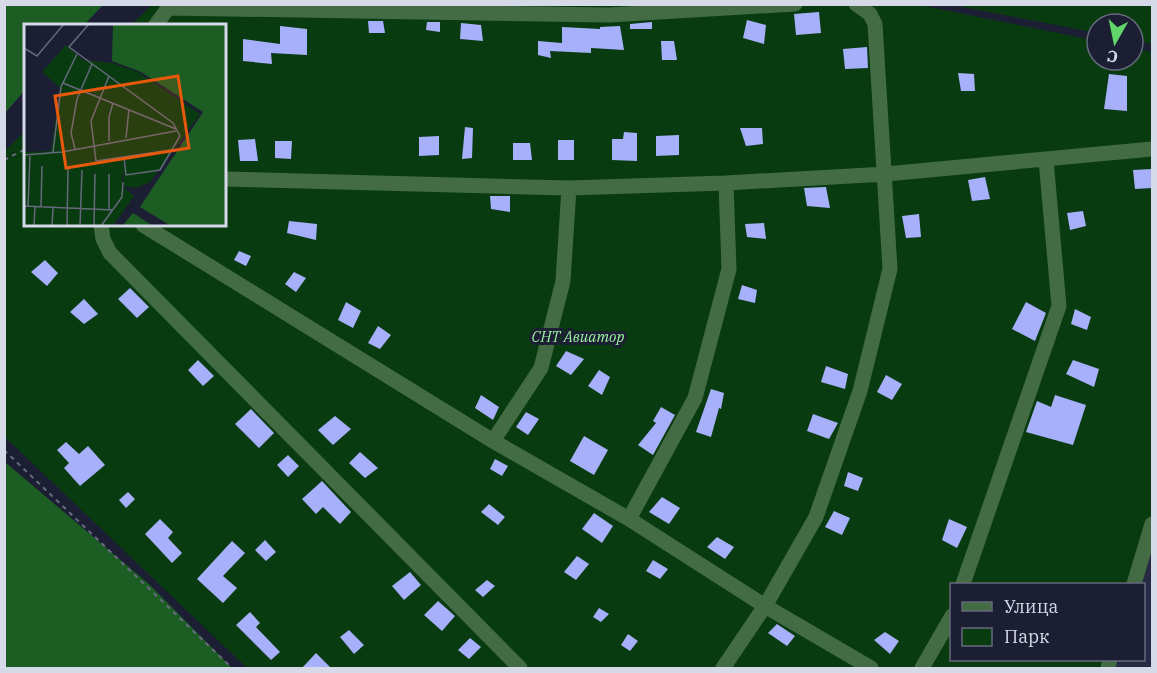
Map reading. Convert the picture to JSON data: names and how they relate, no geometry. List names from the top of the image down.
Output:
{
  "parks": ["СНТ Авиатор"],
  "legend": ["Улица", "Парк"],
  "north": "bottom"
}
